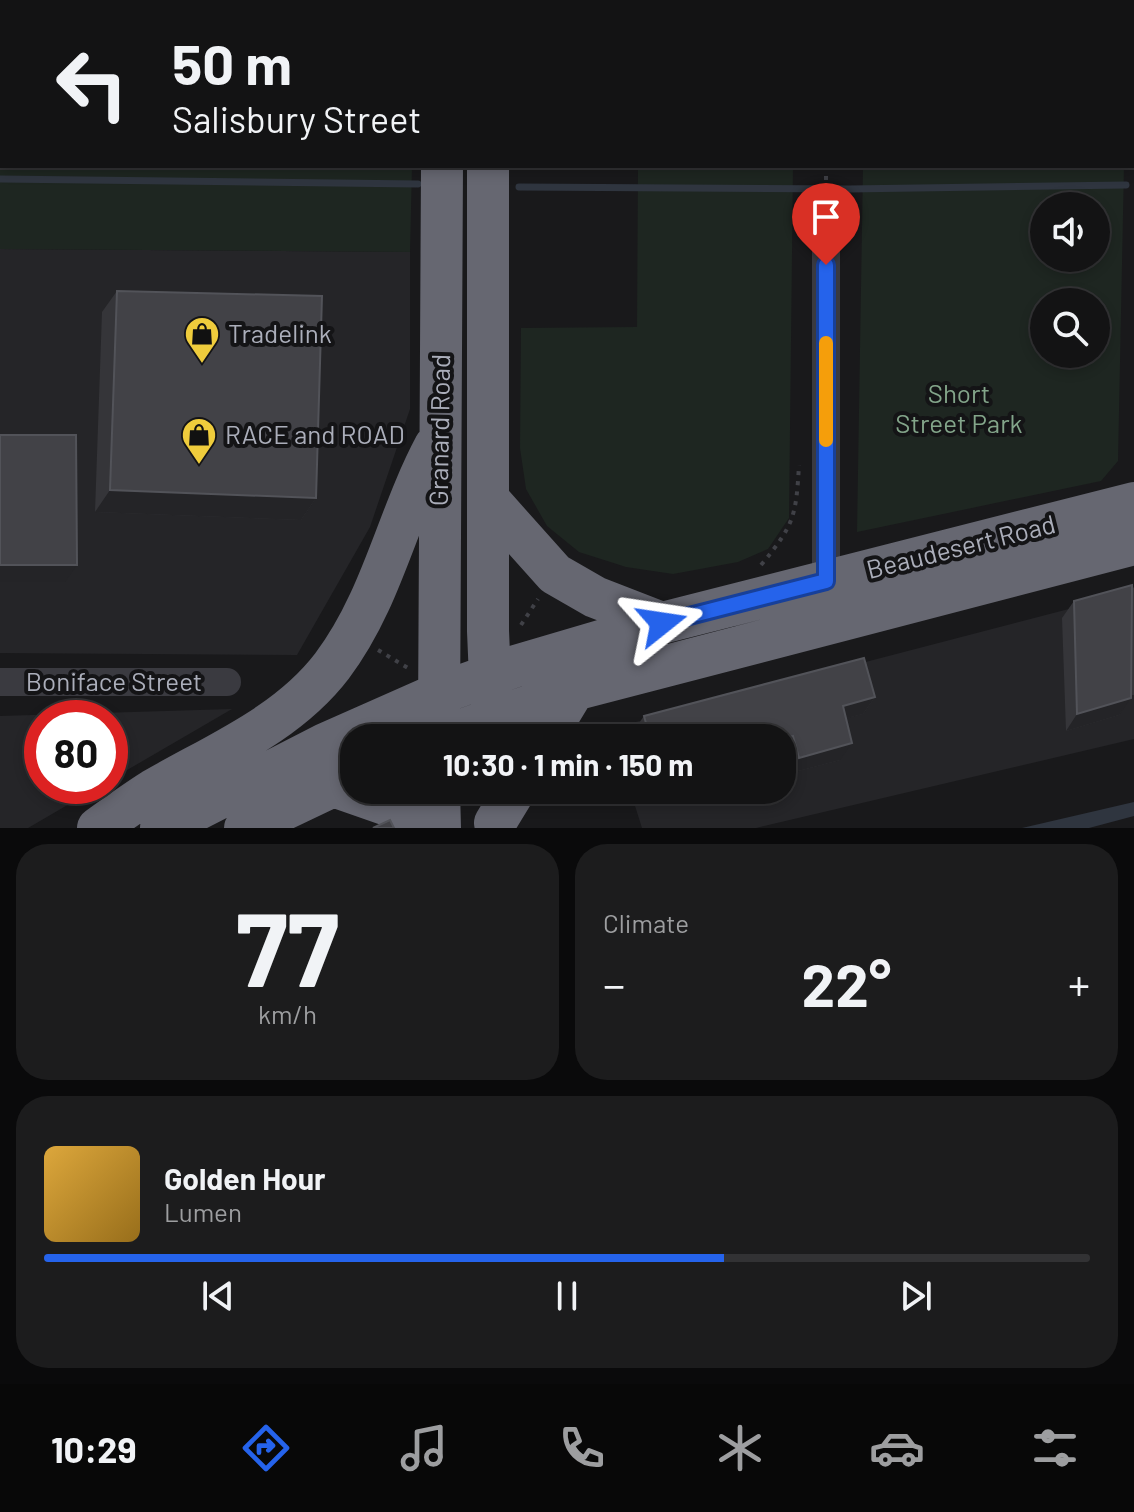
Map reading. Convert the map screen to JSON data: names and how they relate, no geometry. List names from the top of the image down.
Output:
{
  "streets": {
    "highway": ["Granard Road", "Beaudesert Road"],
    "street": ["Boniface Street"]
  },
  "crossings": [
    ["Granard Road", "Beaudesert Road"]
  ],
  "parks": ["Short Street Park"],
  "places": {
    "shop": ["Tradelink", "RACE and ROAD"]
  },
  "page": {
    "turn": ["50 m", "Salisbury Street"],
    "limit": "80",
    "trip": "10:30 · 1 min · 150 m",
    "tile": [
      ["77", "km/h"],
      "Climate"
    ],
    "heat": ["−", "22°", "+"],
    "song": ["Golden Hour", "Lumen"],
    "tabs": "10:29"
  }
}
